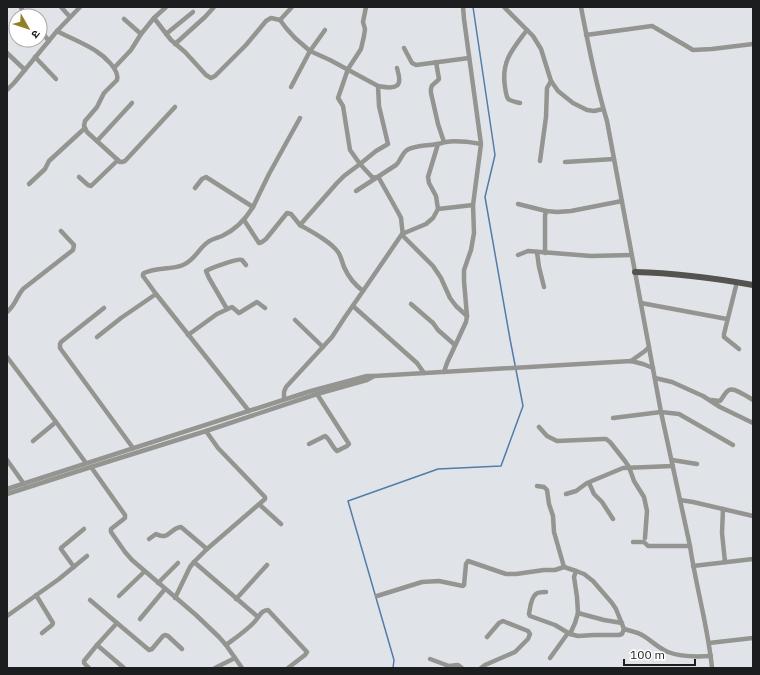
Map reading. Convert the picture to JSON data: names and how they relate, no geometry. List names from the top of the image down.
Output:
{
  "scale_bar": "100 m",
  "north": "bottom right"
}
